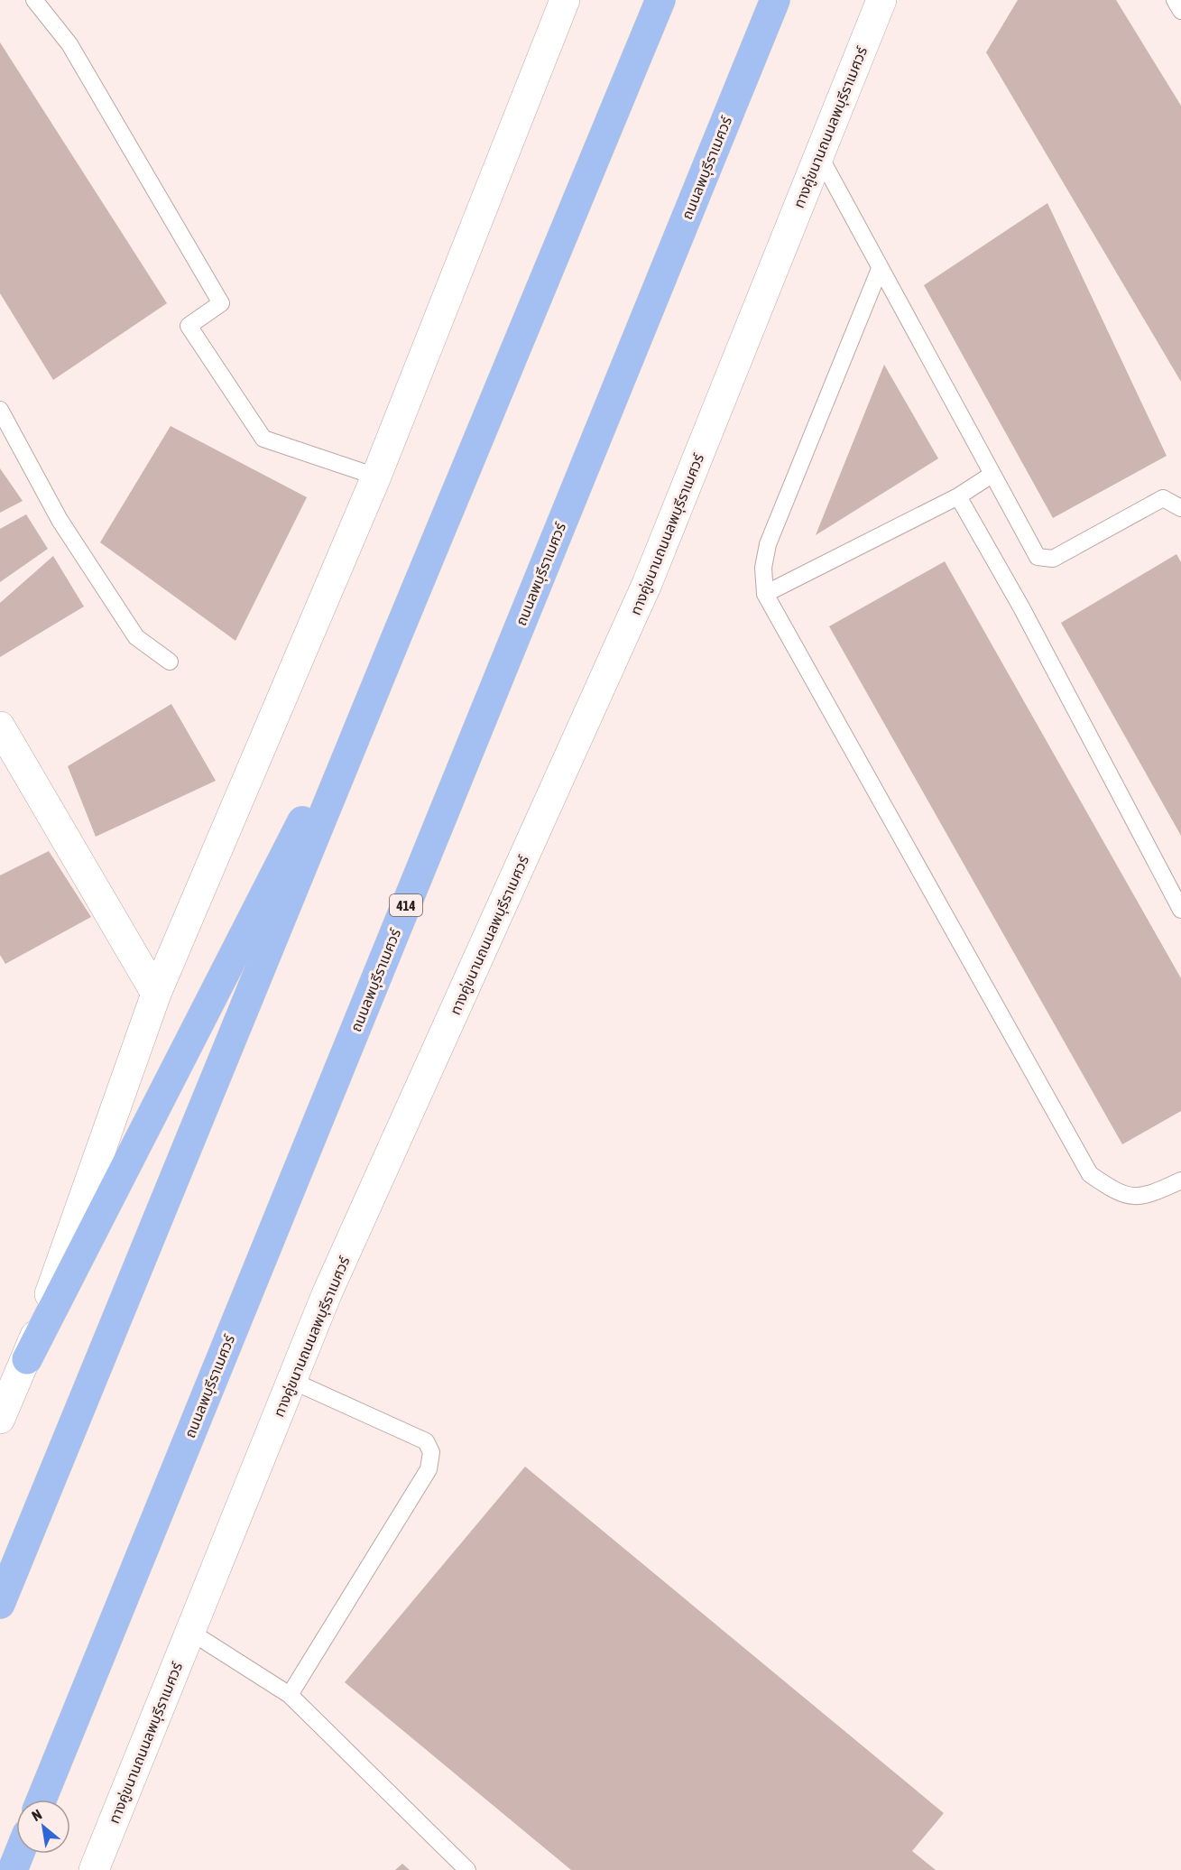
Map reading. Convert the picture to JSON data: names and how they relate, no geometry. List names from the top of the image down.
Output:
{
  "streets": {
    "main road": ["ทางคู่ขนานถนนลพบุรีราเมศวร์", "ถนนลพบุรีราเมศวร์", "414"]
  },
  "north": "top left"
}
